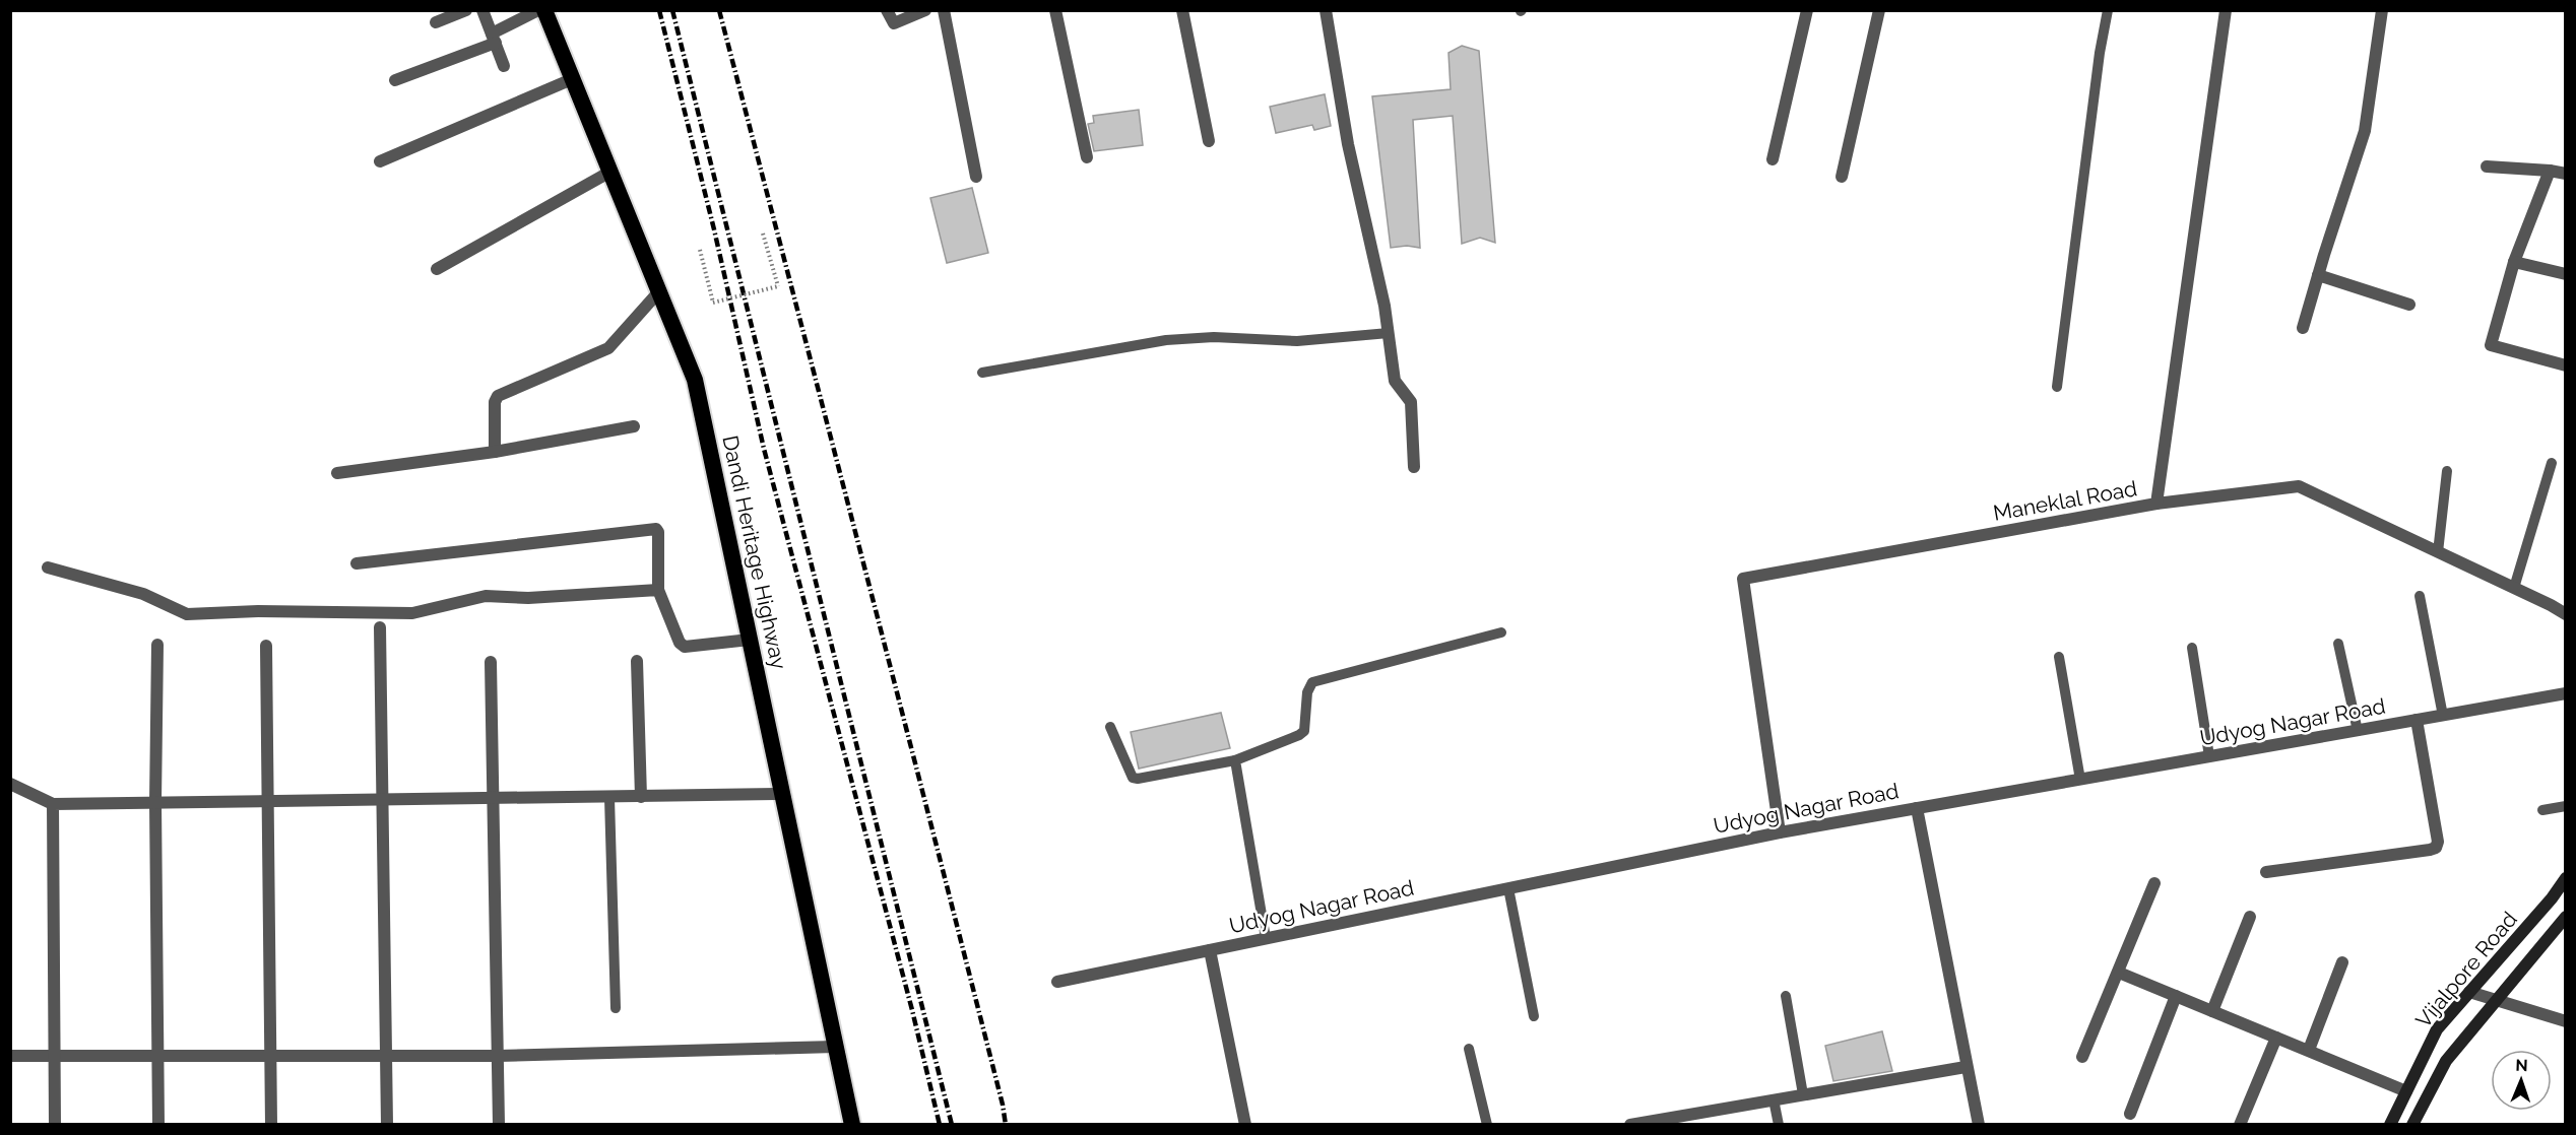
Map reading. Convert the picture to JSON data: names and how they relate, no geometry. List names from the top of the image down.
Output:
{
  "streets": {
    "highway": ["Dandi Heritage Highway"],
    "main road": ["Vijalpore Road"],
    "street": ["Maneklal Road", "Udyog Nagar Road"]
  },
  "crossings": [
    ["Maneklal Road", "Udyog Nagar Road"]
  ],
  "north": "top"
}
